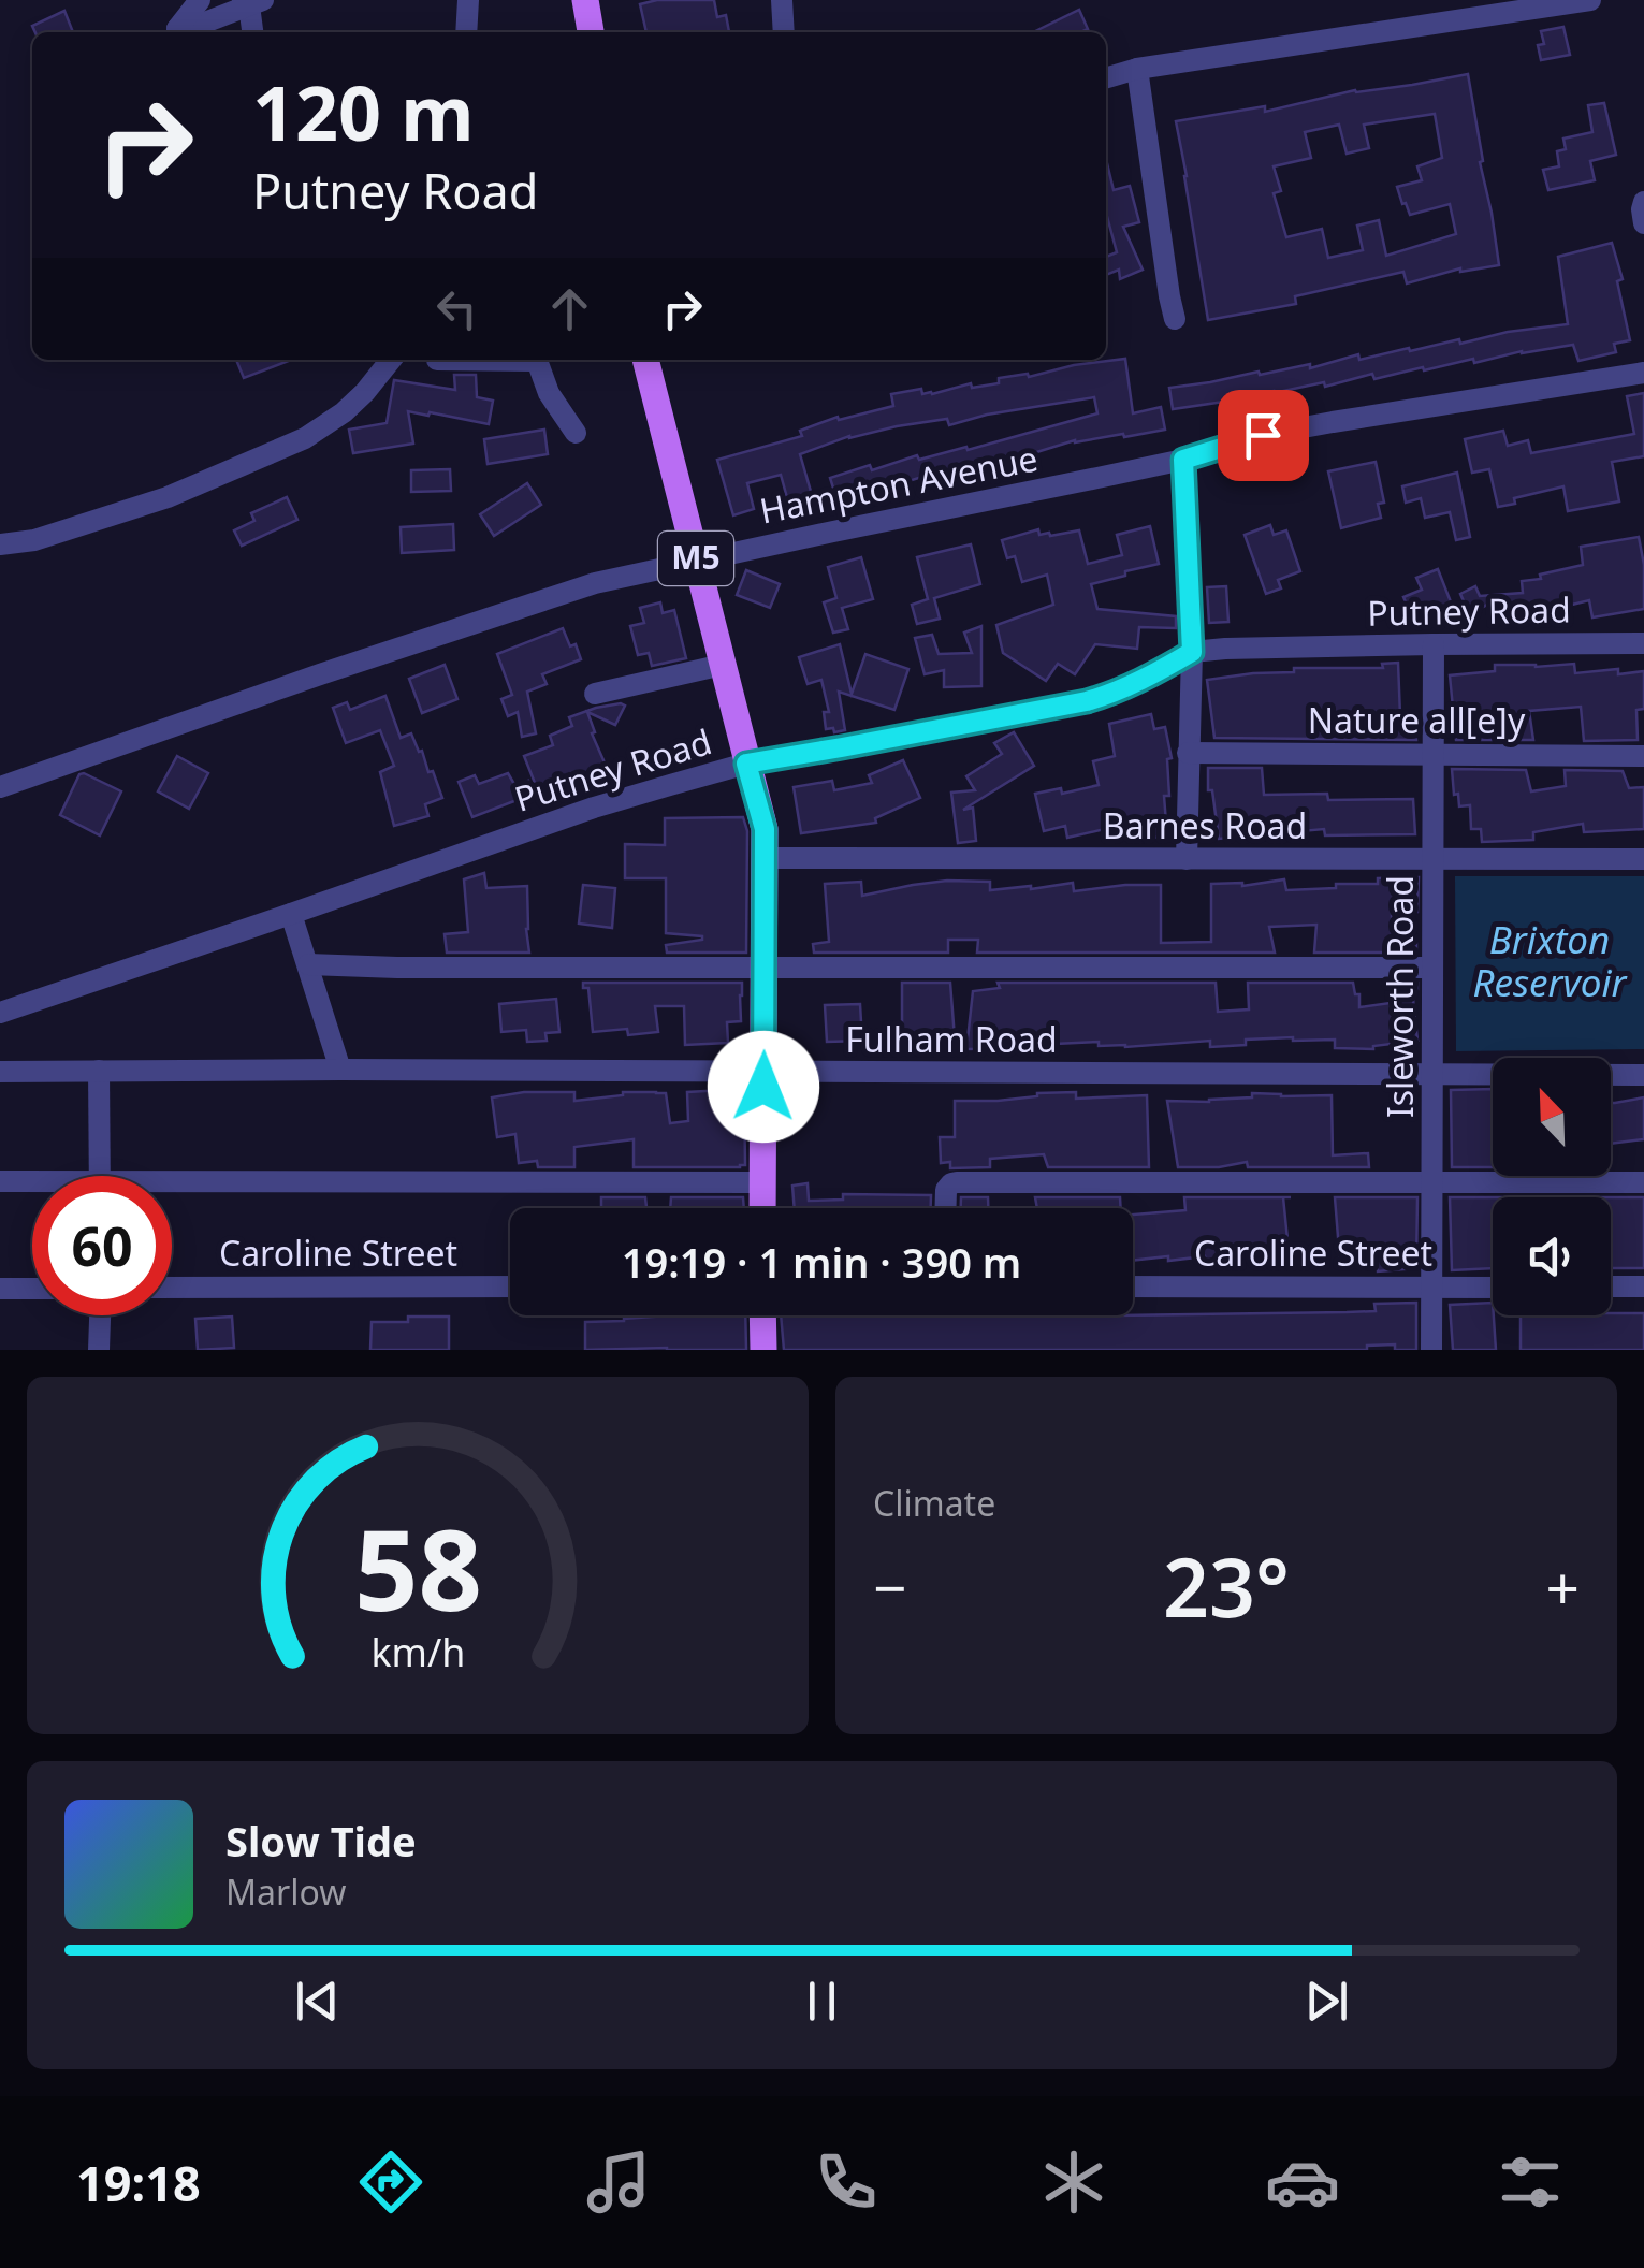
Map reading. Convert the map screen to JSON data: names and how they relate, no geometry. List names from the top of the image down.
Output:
{
  "streets": {
    "main road": ["M5"],
    "street": [
      "Hampton Avenue",
      "Putney Road",
      "Nature all[e]y",
      "Barnes Road",
      "Isleworth Road",
      "Fulham Road",
      "Caroline Street"
    ]
  },
  "crossings": [
    ["Hampton Avenue", "M5"],
    ["M5", "Putney Road"],
    ["M5", "Barnes Road"],
    ["M5", "Fulham Road"],
    ["Putney Road", "Isleworth Road"],
    ["Nature all[e]y", "Isleworth Road"],
    ["Barnes Road", "Isleworth Road"],
    ["Isleworth Road", "Fulham Road"],
    ["Isleworth Road", "Caroline Street"]
  ],
  "water": ["Brixton Reservoir"],
  "north": "top left",
  "page": {
    "turn": ["120 m", "Putney Road"],
    "limit": "60",
    "trip": "19:19 · 1 min · 390 m",
    "tile": "Climate",
    "heat": ["−", "23°", "+"],
    "song": ["Slow Tide", "Marlow"],
    "tabs": "19:18",
    "gauge": ["58", "km/h"]
  }
}
